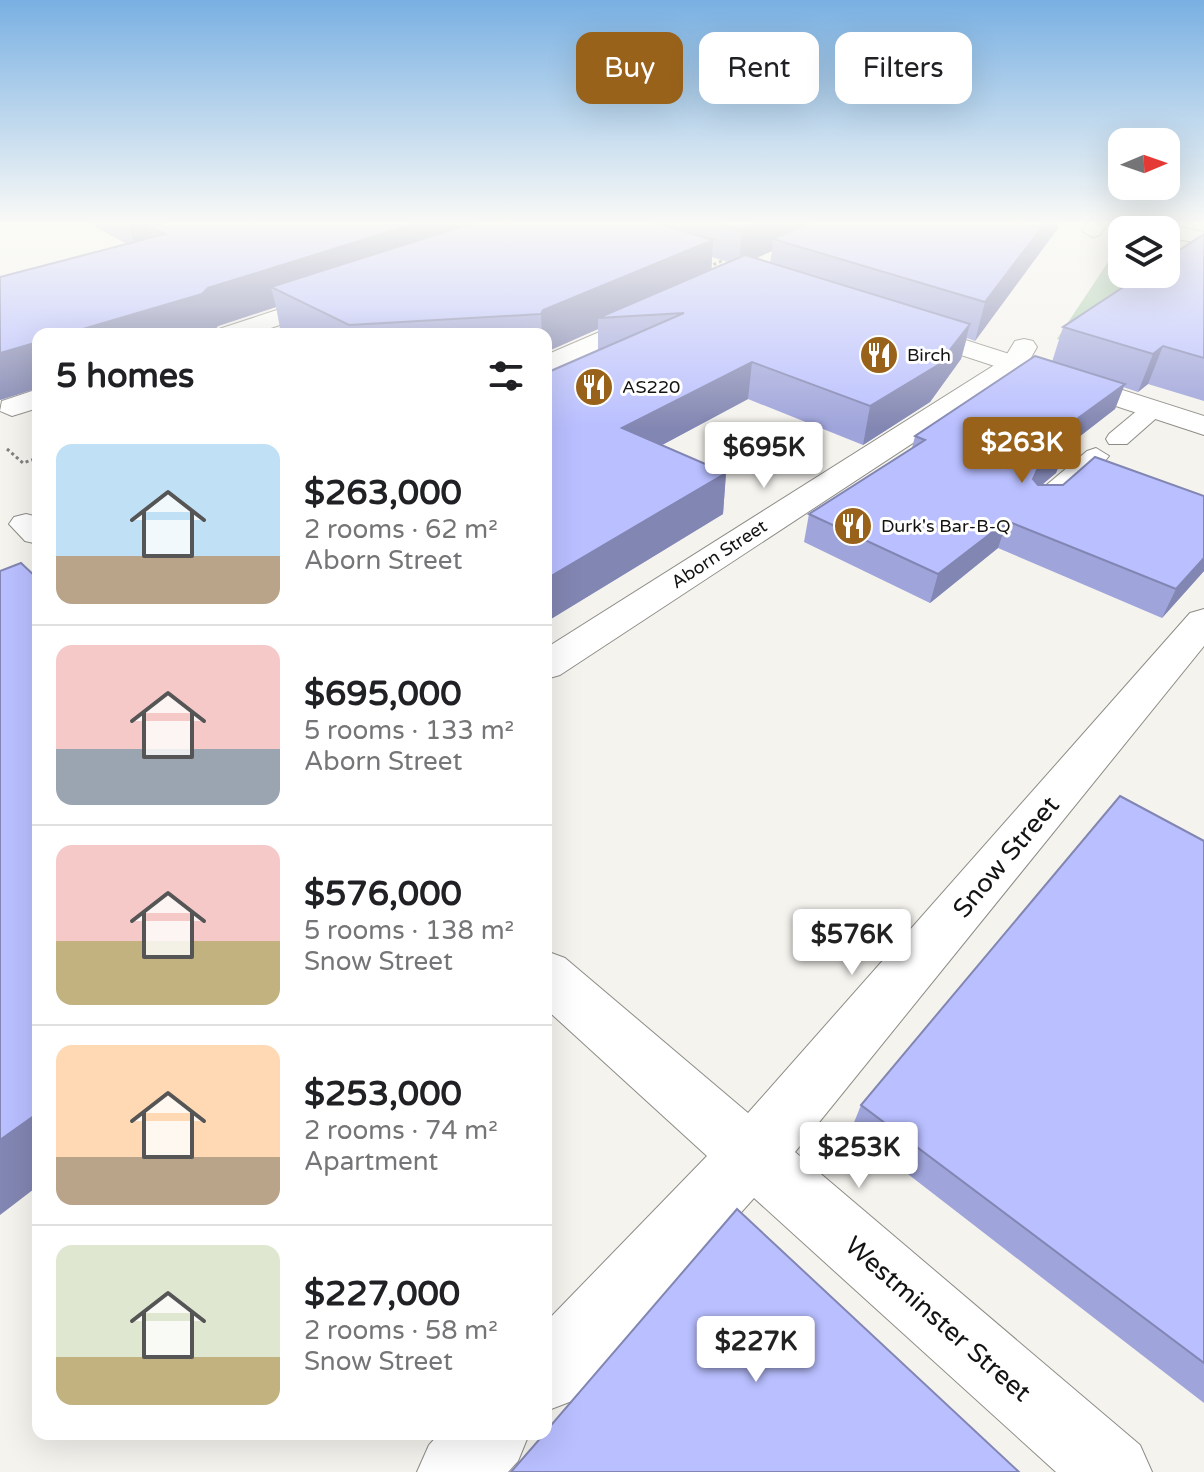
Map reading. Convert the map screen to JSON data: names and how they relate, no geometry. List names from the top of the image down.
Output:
{
  "streets": {
    "street": ["Aborn Street", "Snow Street", "Westminster Street"]
  },
  "crossings": [
    ["Snow Street", "Westminster Street"]
  ],
  "places": {
    "restaurant": ["Birch", "AS220", "Durk's Bar-B-Q"]
  },
  "north": "right",
  "page": {
    "chip": ["Buy", "Rent", "Filters"],
    "heading": "5 homes",
    "price": [
      "$263K",
      "$695K",
      "$576K",
      "$253K",
      "$227K"
    ],
    "list": [
      {
        "name": "$263,000",
        "note": "2 rooms · 62 m² · Aborn Street"
      },
      {
        "name": "$695,000",
        "note": "5 rooms · 133 m² · Aborn Street"
      },
      {
        "name": "$576,000",
        "note": "5 rooms · 138 m² · Snow Street"
      },
      {
        "name": "$253,000",
        "note": "2 rooms · 74 m² · Apartment"
      },
      {
        "name": "$227,000",
        "note": "2 rooms · 58 m² · Snow Street"
      }
    ]
  }
}
